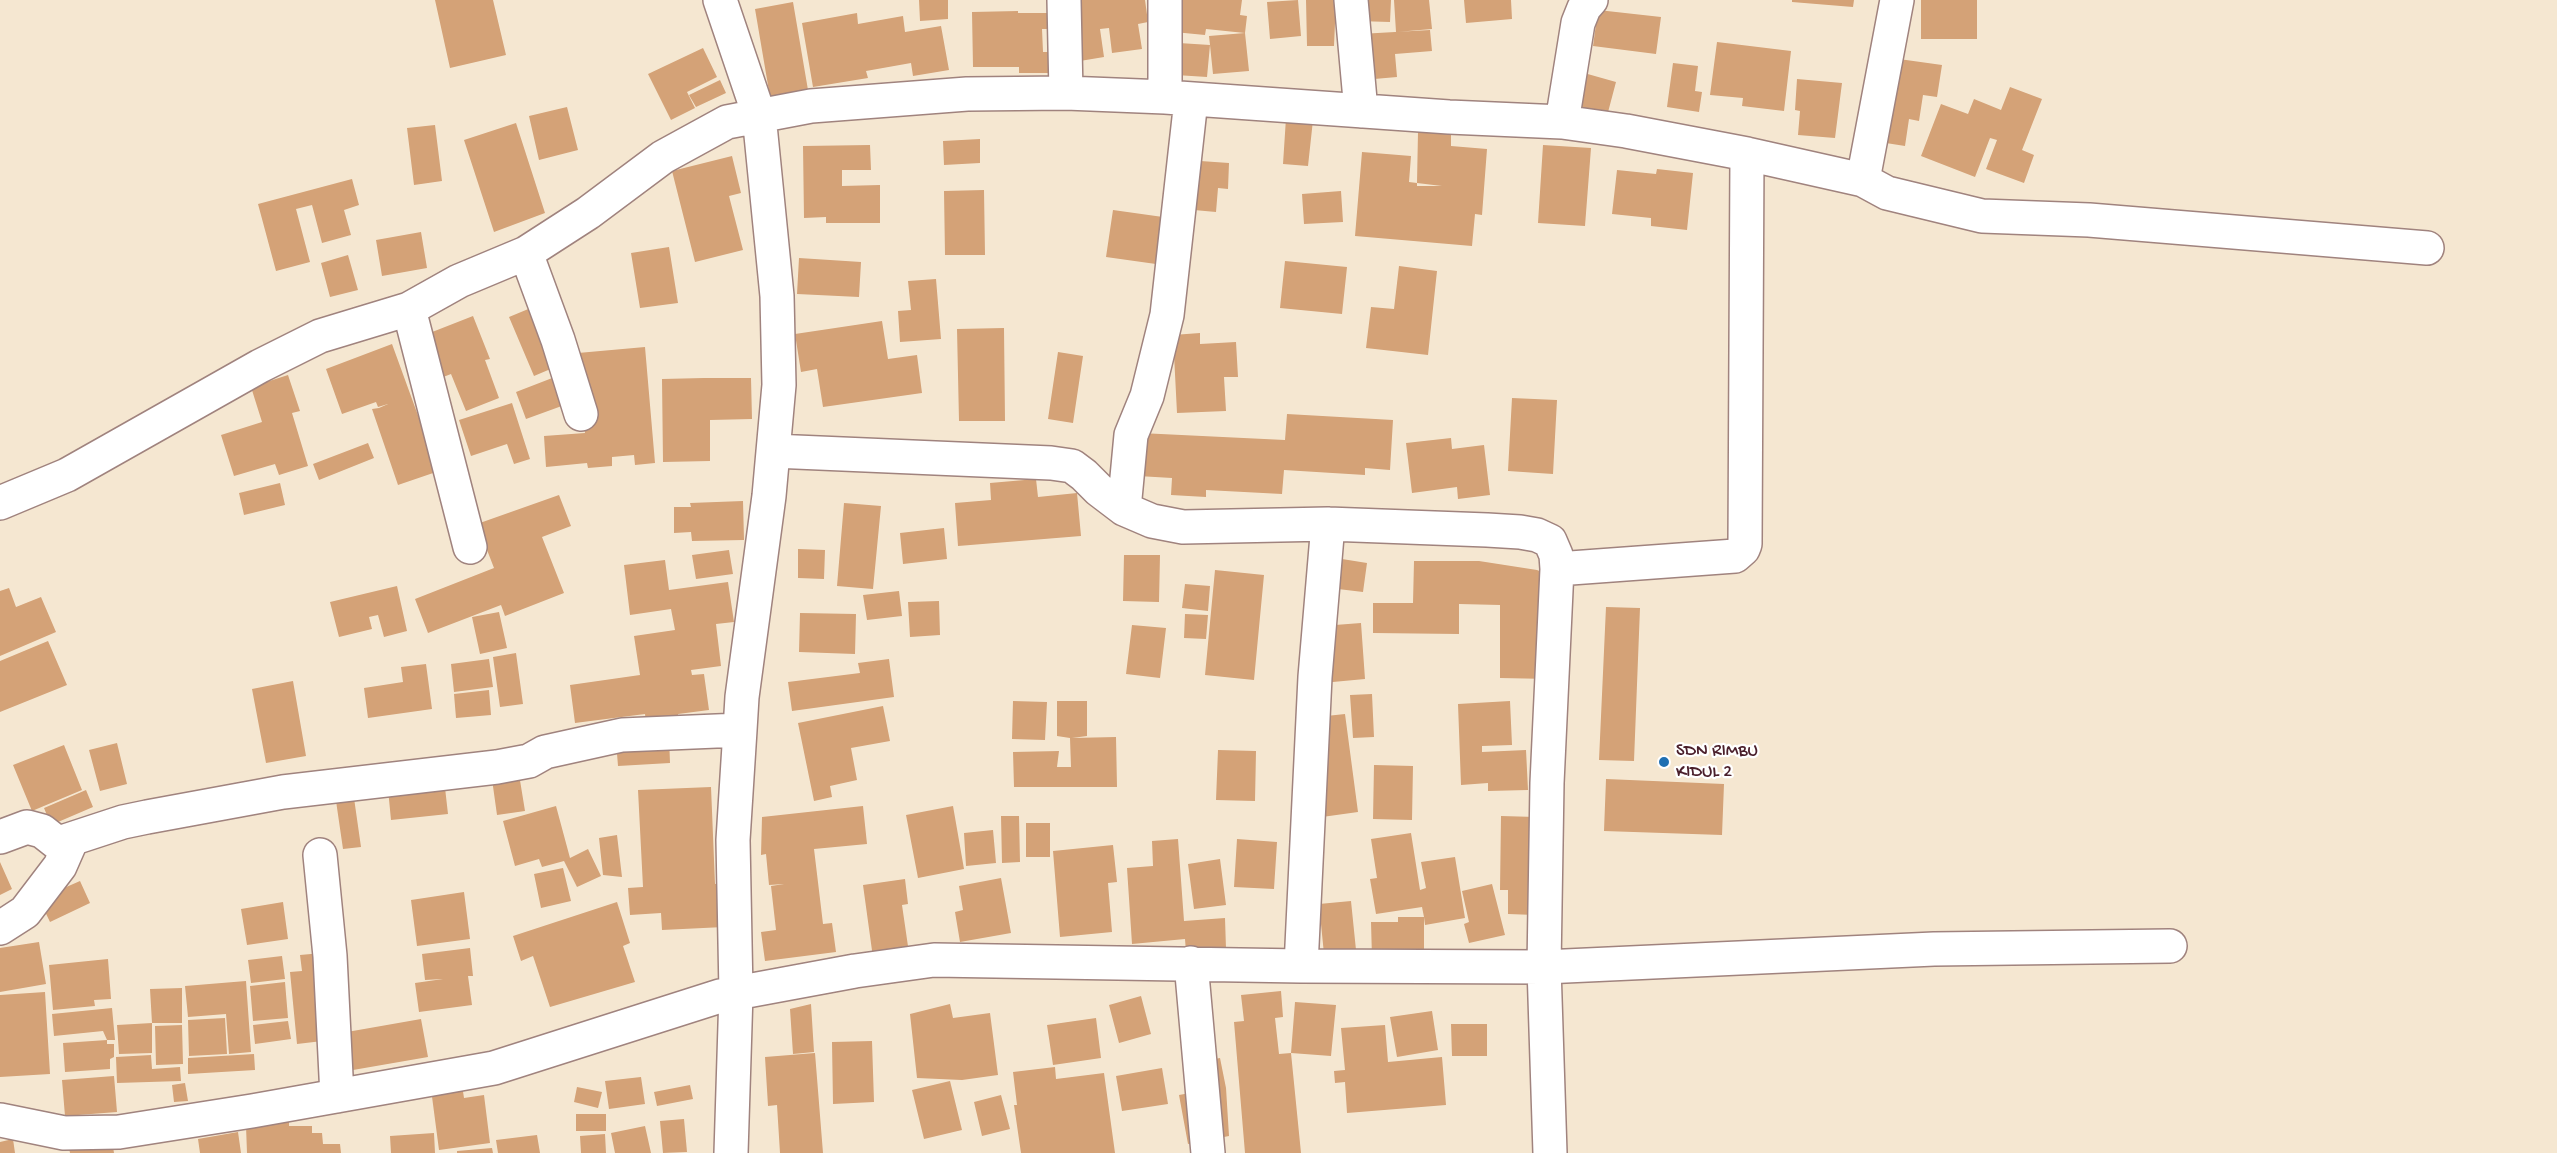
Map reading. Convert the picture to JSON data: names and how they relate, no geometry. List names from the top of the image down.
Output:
{
  "places": ["SDN RIMBU KIDUL 2"]
}
